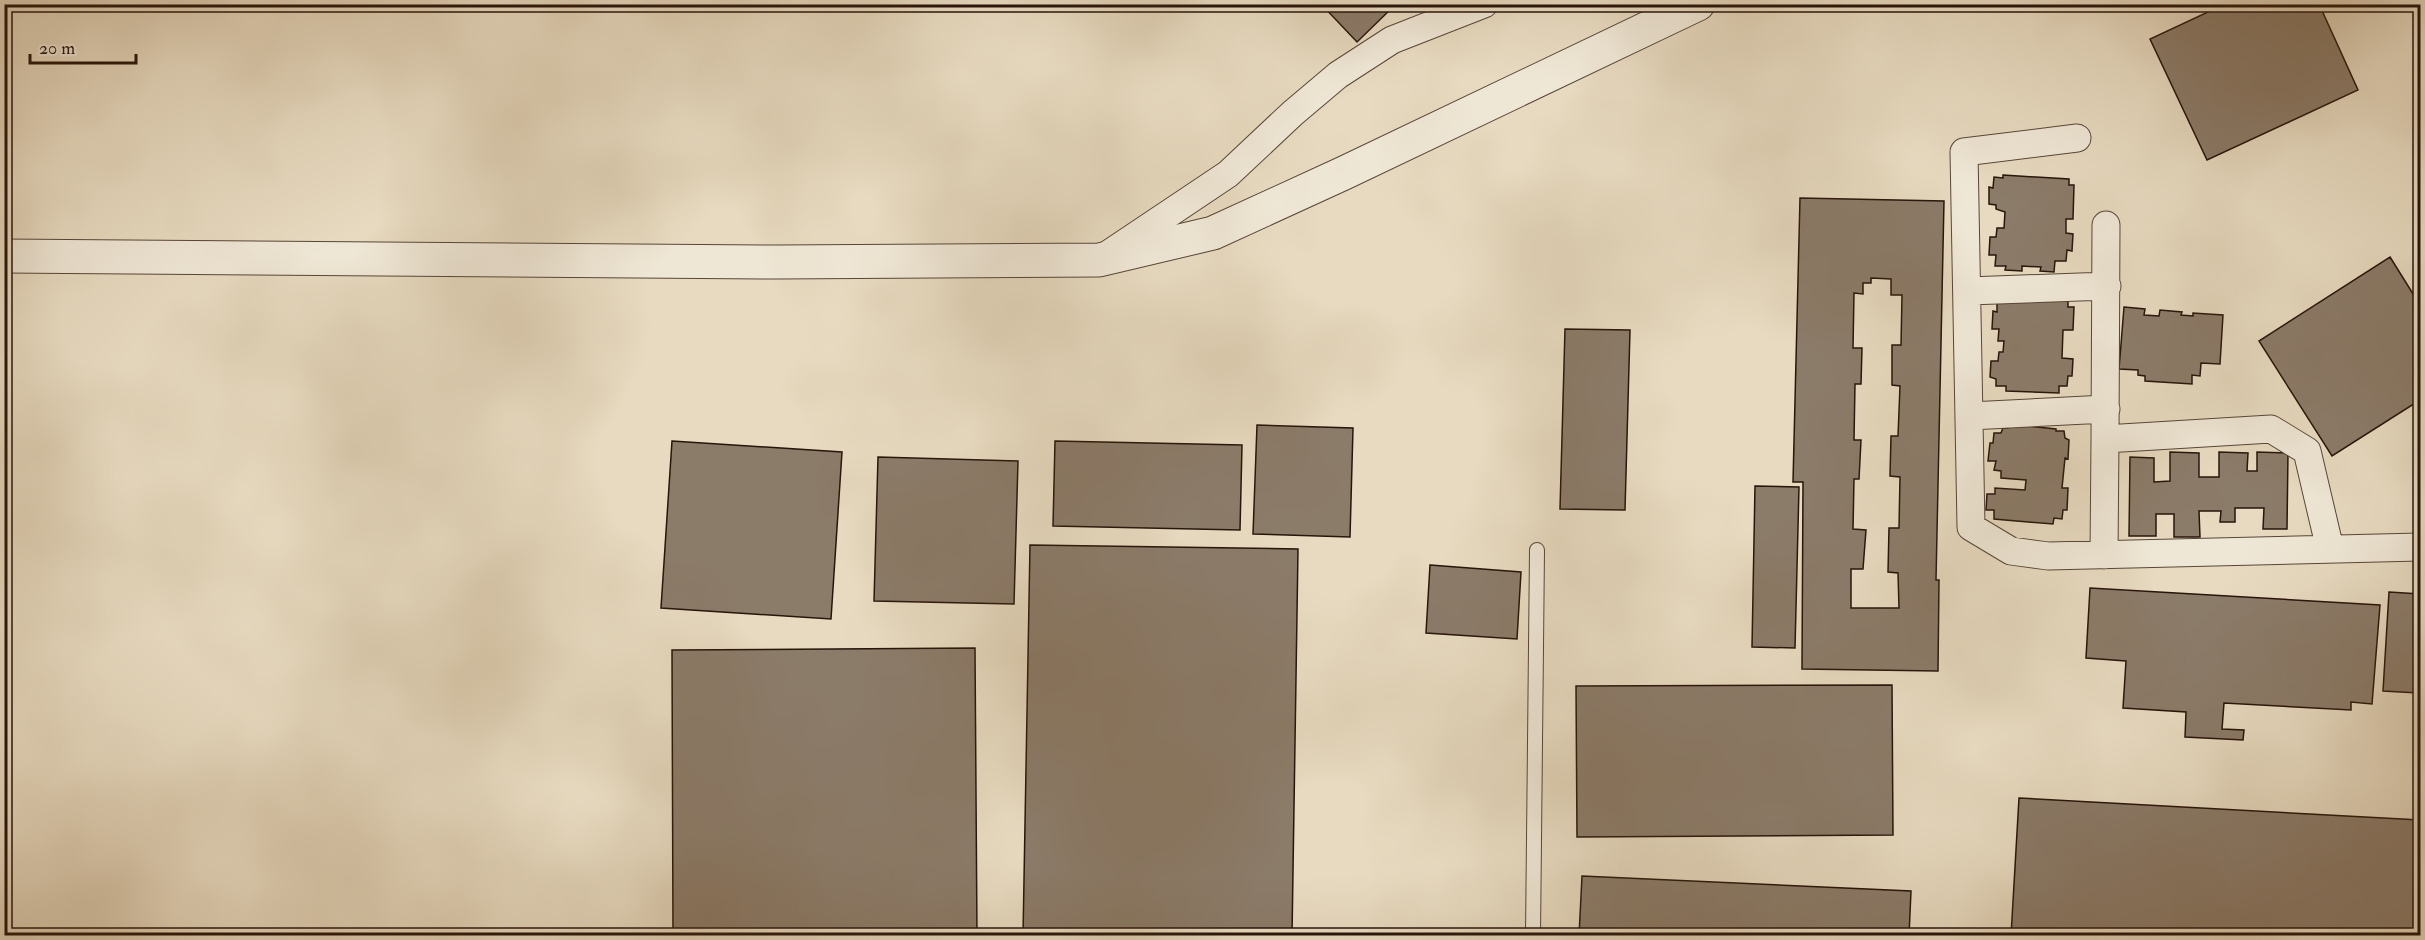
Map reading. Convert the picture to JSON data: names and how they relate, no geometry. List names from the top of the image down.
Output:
{
  "scale_bar": "20 m"
}
